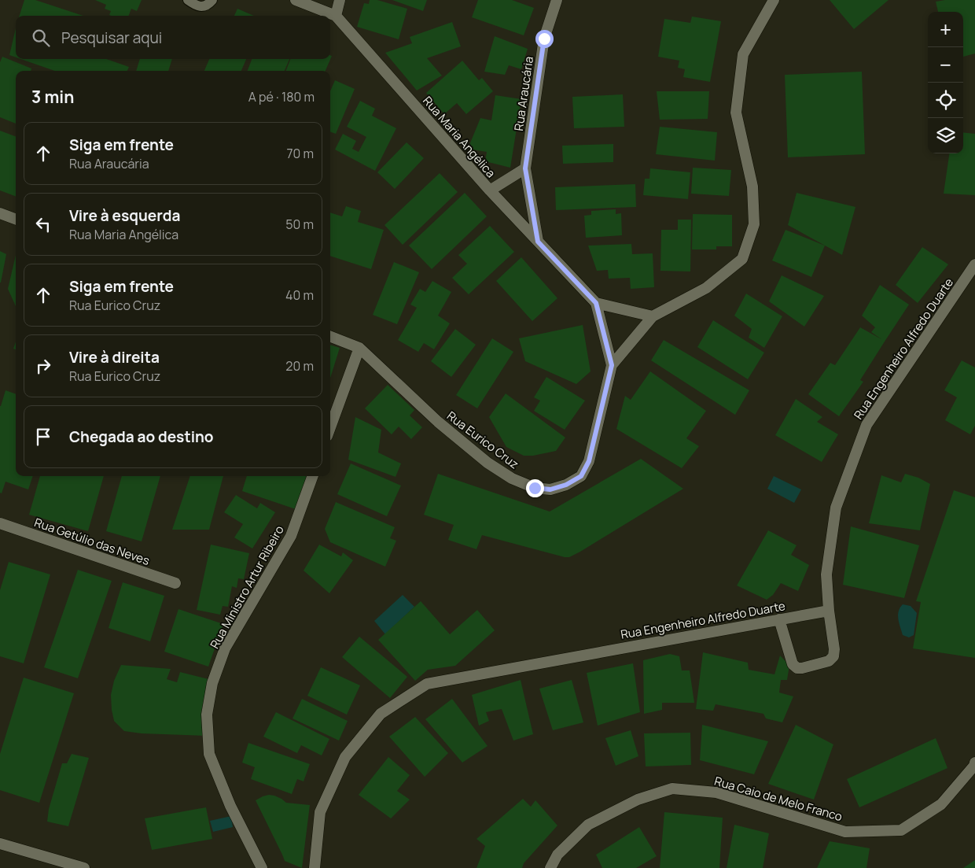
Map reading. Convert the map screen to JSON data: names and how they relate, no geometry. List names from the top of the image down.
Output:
{
  "streets": {
    "street": [
      "Rua Araucária",
      "Rua Maria Angélica",
      "Rua Engenheiro Alfredo Duarte",
      "Rua Eurico Cruz",
      "Rua Getúlio das Neves",
      "Rua Ministro Artur Ribeiro",
      "Rua Caio de Melo Franco"
    ]
  },
  "crossings": [
    ["Rua Araucária", "Rua Maria Angélica"],
    ["Rua Maria Angélica", "Rua Eurico Cruz"]
  ],
  "page": {
    "map_buttons": ["+", "−"],
    "search": "Pesquisar aqui",
    "heading": ["3 min", "A pé · 180 m"],
    "list": [
      ["Siga em frente", "Rua Araucária", "70 m"],
      ["Vire à esquerda", "Rua Maria Angélica", "50 m"],
      ["Siga em frente", "Rua Eurico Cruz", "40 m"],
      ["Vire à direita", "Rua Eurico Cruz", "20 m"],
      "Chegada ao destino"
    ]
  }
}
